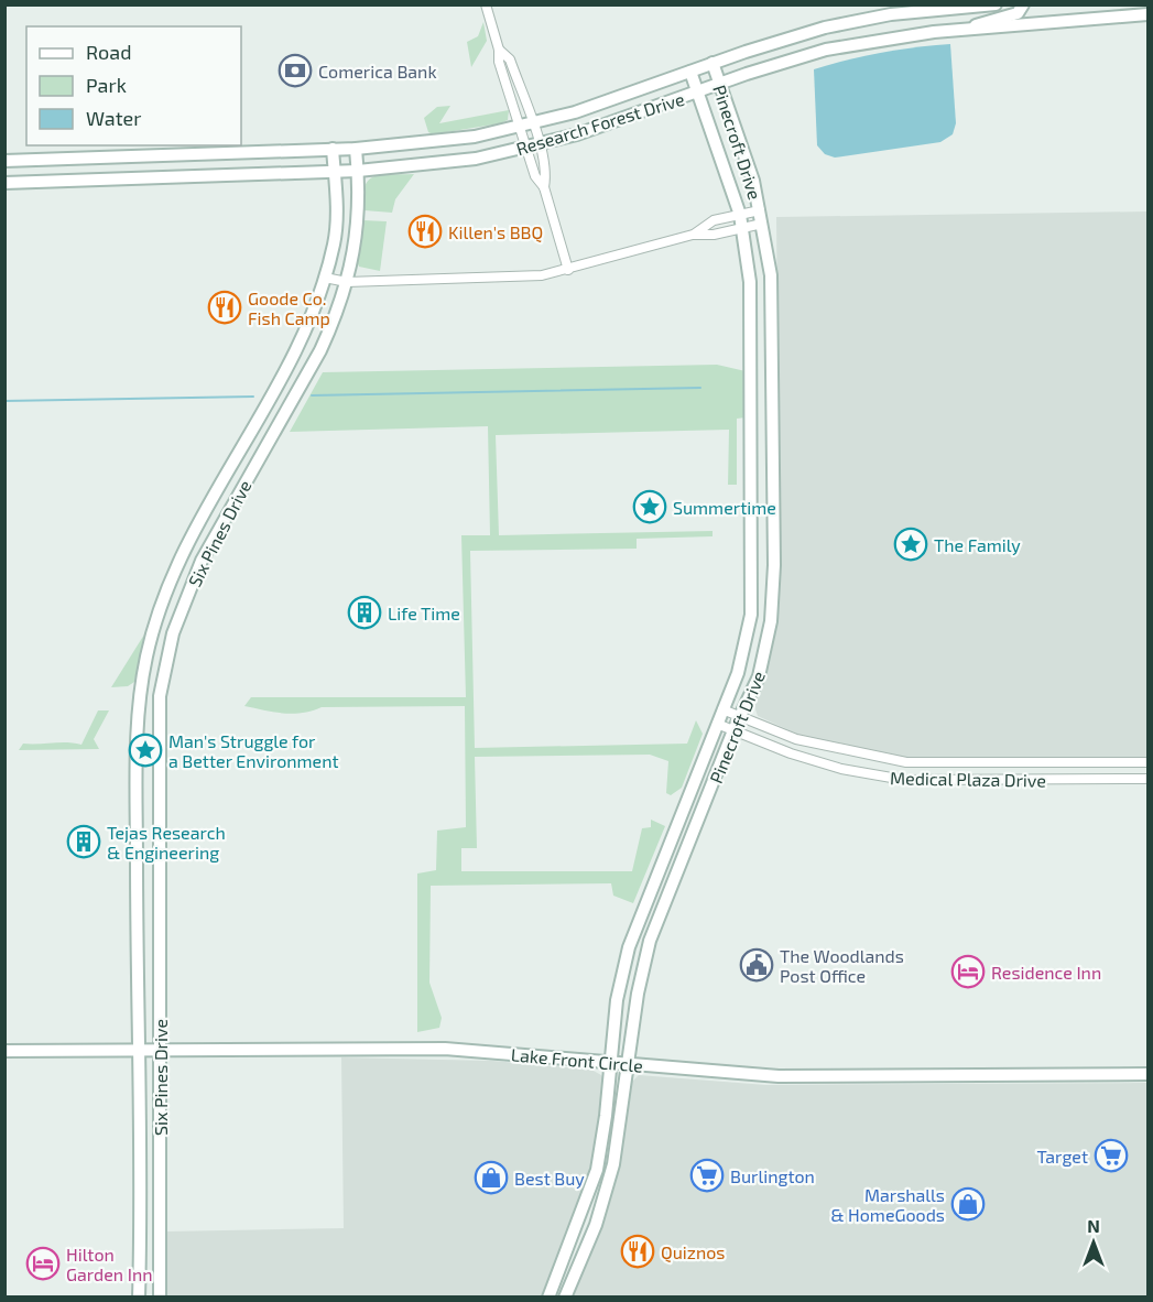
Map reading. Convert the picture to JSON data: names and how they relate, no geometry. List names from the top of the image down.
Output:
{
  "streets": {
    "street": [
      "Research Forest Drive",
      "Pinecroft Drive",
      "Six Pines Drive",
      "Medical Plaza Drive",
      "Lake Front Circle"
    ]
  },
  "crossings": [
    ["Research Forest Drive", "Pinecroft Drive"],
    ["Research Forest Drive", "Six Pines Drive"],
    ["Pinecroft Drive", "Medical Plaza Drive"],
    ["Pinecroft Drive", "Lake Front Circle"],
    ["Six Pines Drive", "Lake Front Circle"]
  ],
  "places": {
    "bank": ["Comerica Bank"],
    "restaurant": ["Killen's BBQ", "Goode Co. Fish Camp", "Quiznos"],
    "place": ["Summertime", "The Family", "Man's Struggle for a Better Environment"],
    "building": ["Life Time", "Tejas Research & Engineering"],
    "public building": ["The Woodlands Post Office"],
    "hotel": ["Residence Inn", "Hilton Garden Inn"],
    "supermarket": ["Target", "Burlington"],
    "shop": ["Best Buy", "Marshalls & HomeGoods"]
  },
  "legend": ["Road", "Park", "Water"],
  "north": "top"
}
